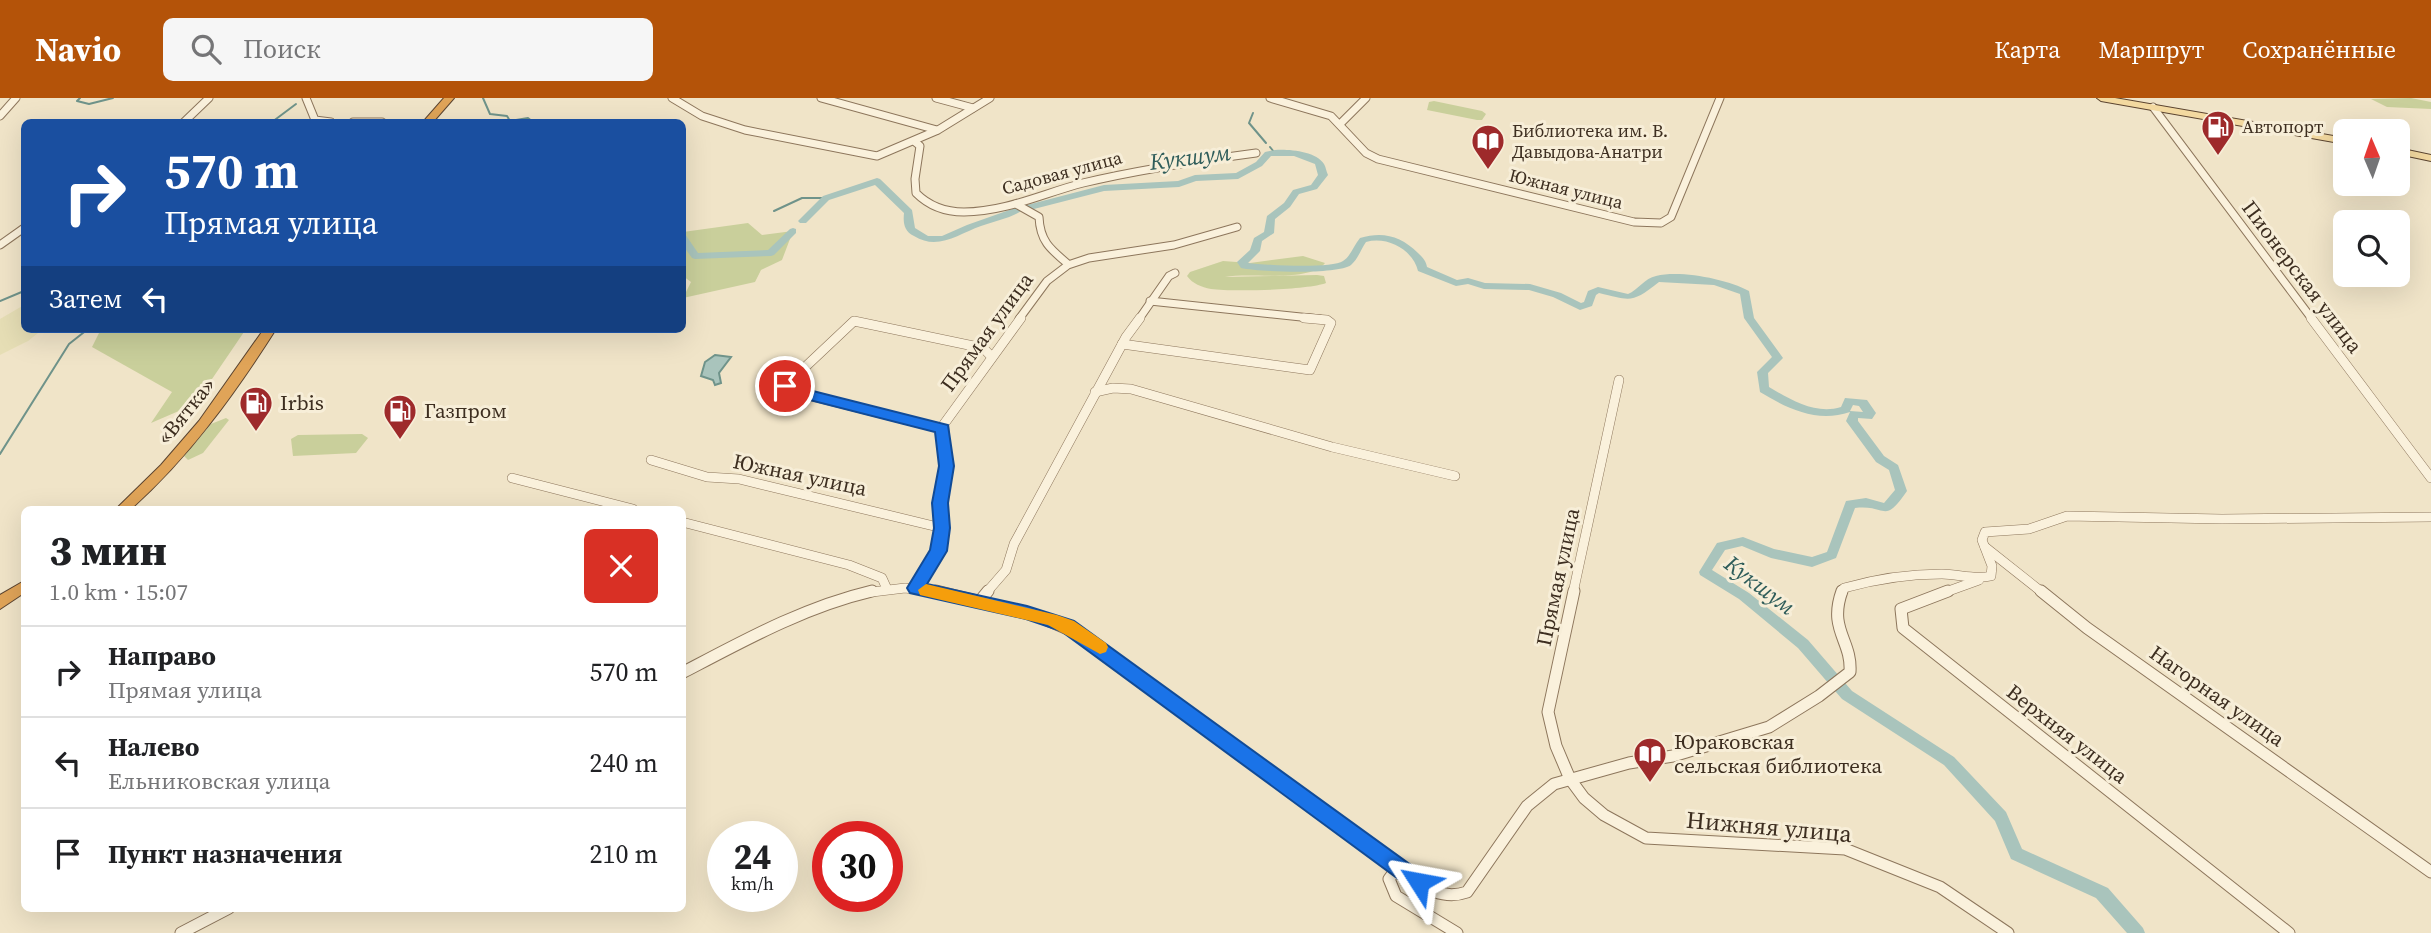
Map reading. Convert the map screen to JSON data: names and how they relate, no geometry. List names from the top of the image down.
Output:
{
  "streets": {
    "highway": ["«Вятка»"],
    "main road": ["Пионерская улица"],
    "street": [
      "Садовая улица",
      "Южная улица",
      "Прямая улица",
      "Нагорная улица",
      "Верхняя улица",
      "Нижняя улица"
    ]
  },
  "crossings": [
    ["Прямая улица", "Нижняя улица"]
  ],
  "water": ["Кукшум"],
  "places": {
    "fuel station": ["Автопорт", "Irbis", "Газпром"],
    "library": ["Библиотека им. В. Давыдова-Анатри", "Юраковская сельская библиотека"]
  },
  "north": "top",
  "page": {
    "header": "Navio",
    "search": "Поиск",
    "nav": ["Карта", "Маршрут", "Сохранённые"],
    "turn": ["570 m", "Прямая улица"],
    "then": "Затем",
    "heading": ["3 мин", "1.0 km · 15:07"],
    "list": [
      {
        "name": "Направо",
        "note": "Прямая улица",
        "value": "570 m"
      },
      {
        "name": "Налево",
        "note": "Ельниковская улица",
        "value": "240 m"
      },
      {
        "name": "Пункт назначения",
        "value": "210 m"
      }
    ],
    "speed": "24 km/h",
    "limit": "30"
  }
}
